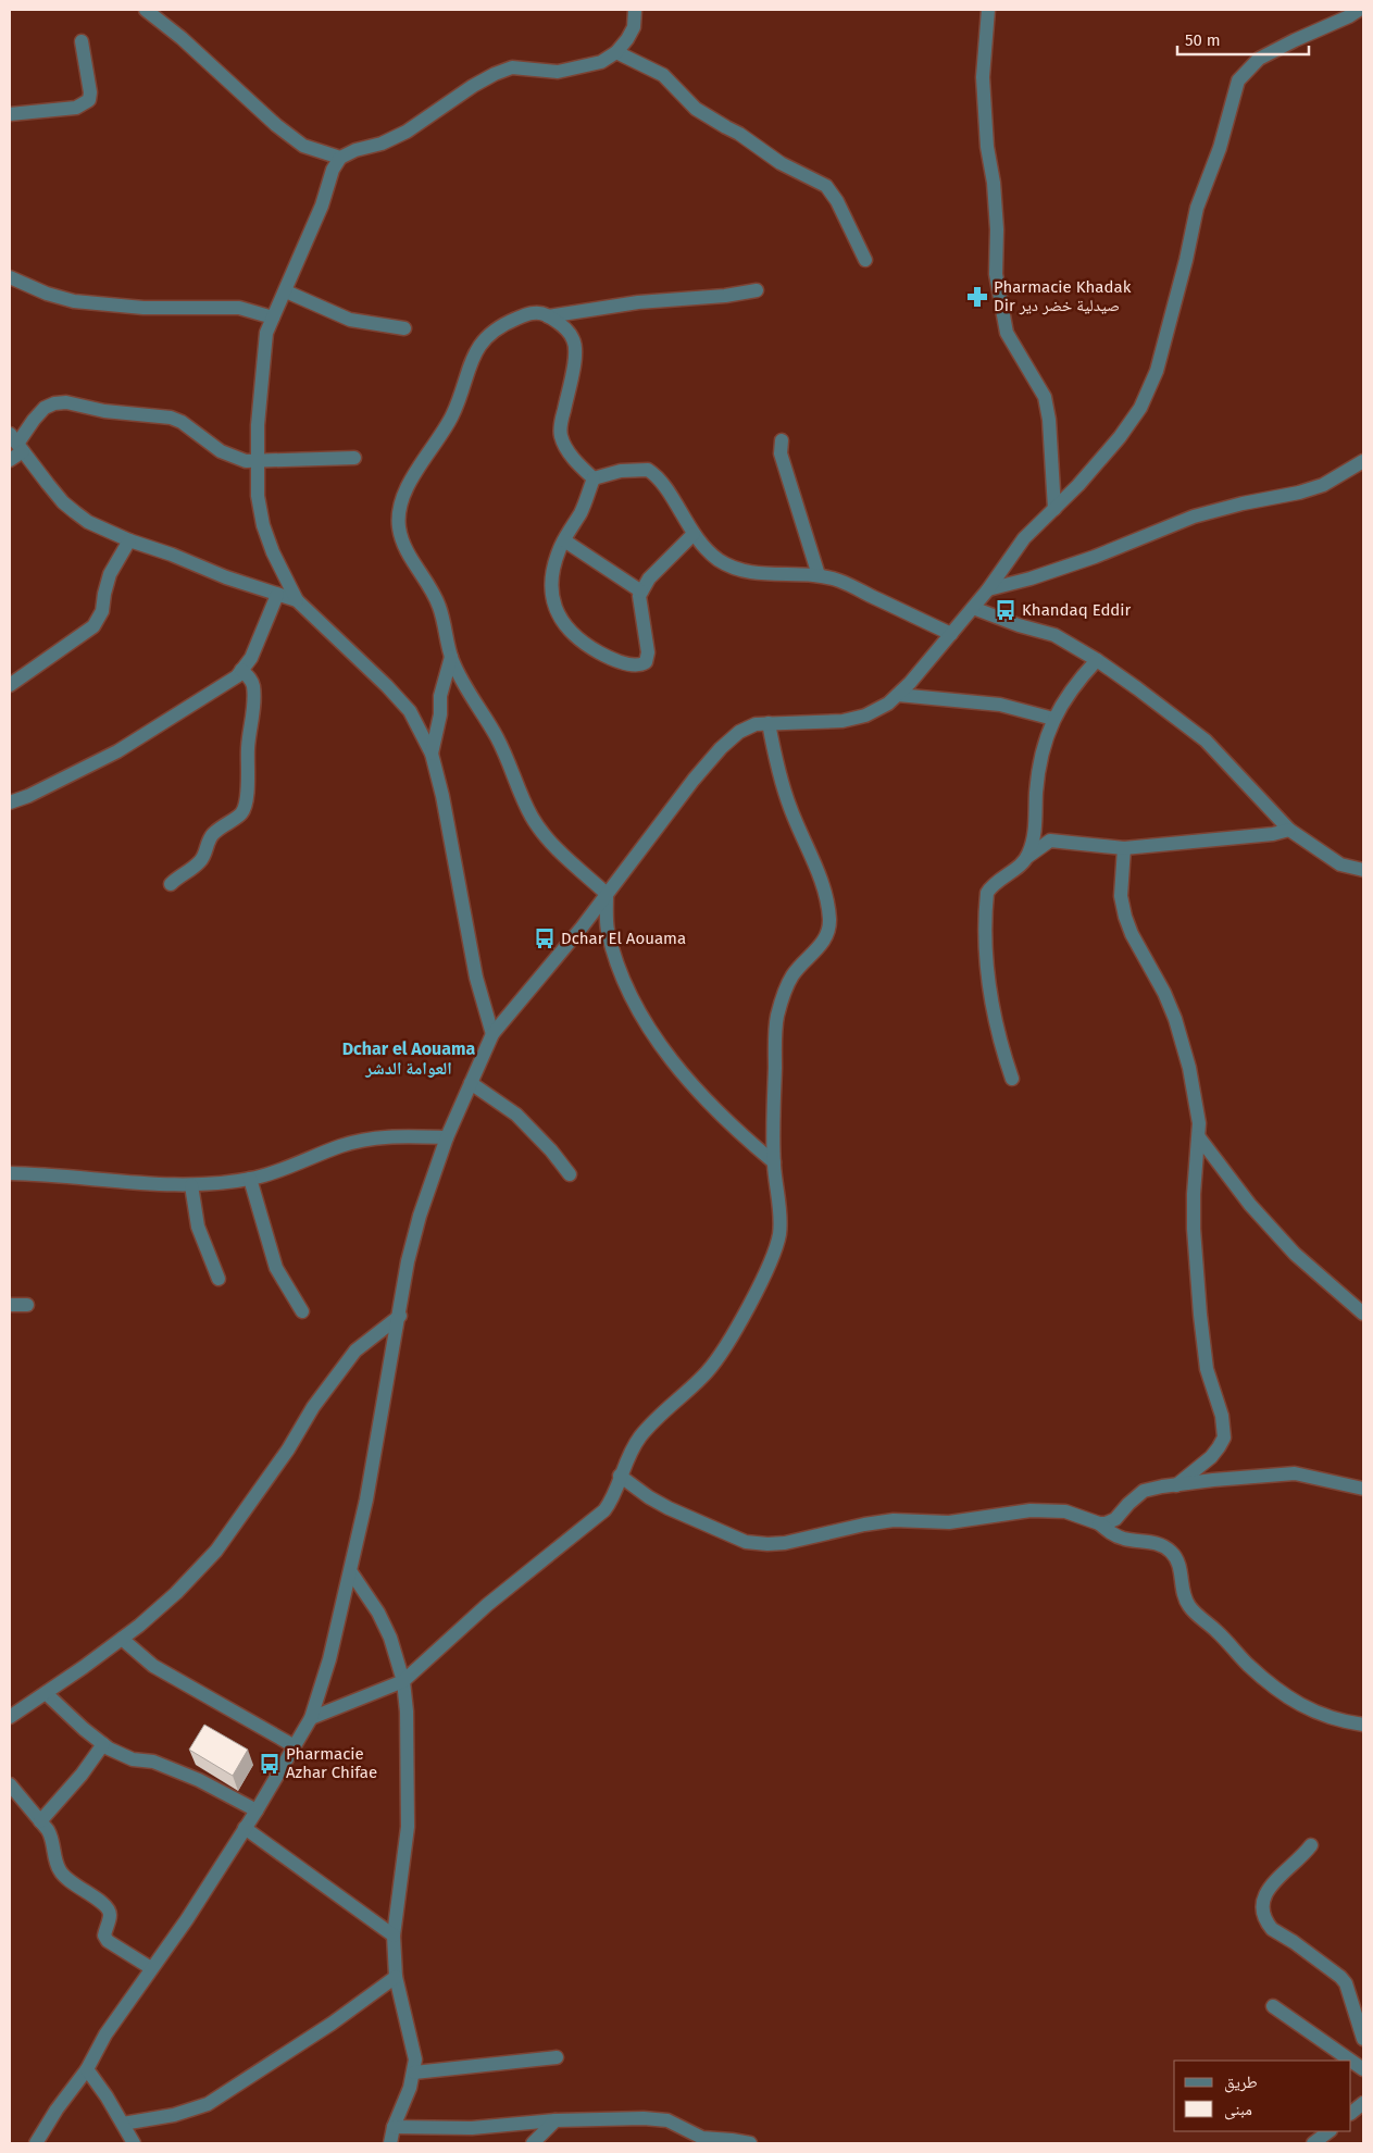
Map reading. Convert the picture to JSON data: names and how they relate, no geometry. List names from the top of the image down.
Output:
{
  "districts": ["Dchar el Aouama العوامة الدشر"],
  "places": {
    "pharmacy": ["Pharmacie Khadak Dir صيدلية خضر دير"],
    "bus stop": ["Khandaq Eddir", "Dchar El Aouama", "Pharmacie Azhar Chifae"]
  },
  "legend": ["طريق", "مبنى"],
  "scale_bar": "50 m"
}
